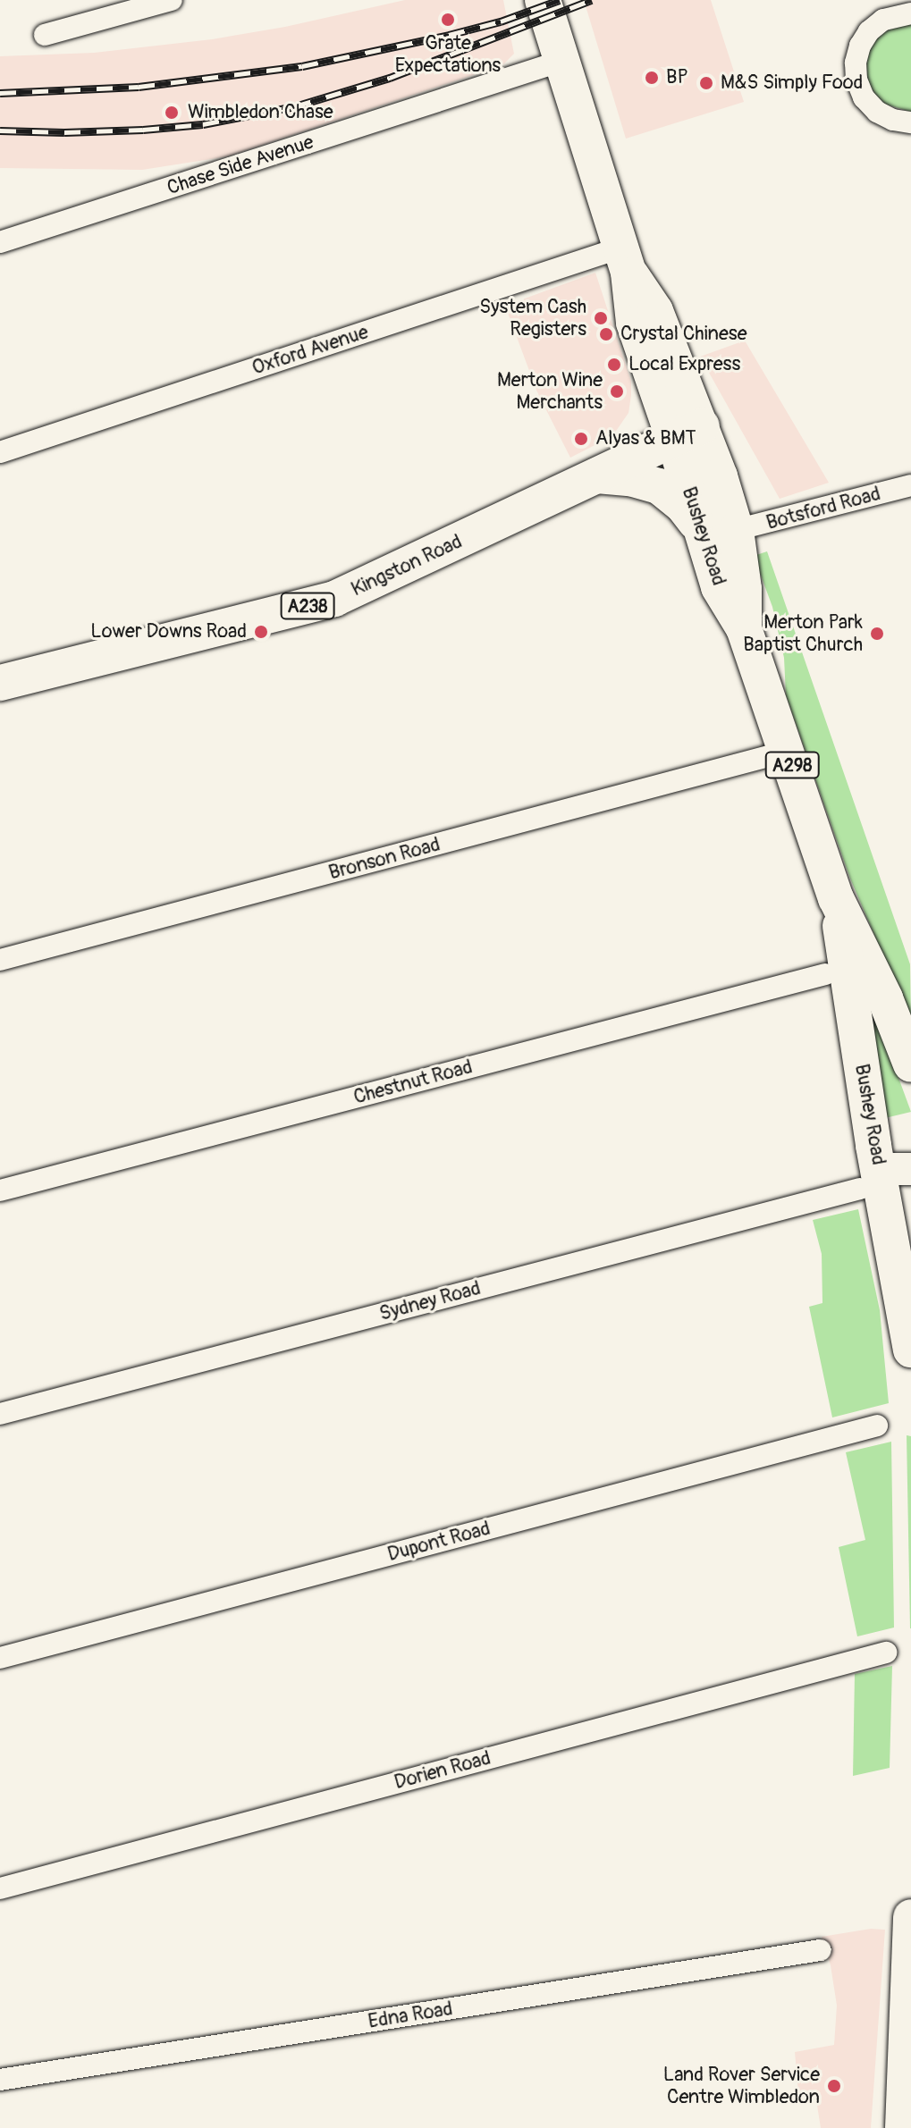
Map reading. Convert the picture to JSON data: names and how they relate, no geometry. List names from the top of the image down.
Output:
{
  "streets": {
    "main road": [
      "Bushey Road",
      "Kingston Road",
      "A238",
      "A298"
    ],
    "street": [
      "Chase Side Avenue",
      "Oxford Avenue",
      "Botsford Road",
      "Bronson Road",
      "Chestnut Road",
      "Sydney Road",
      "Dupont Road",
      "Dorien Road",
      "Edna Road"
    ]
  },
  "crossings": [
    ["Botsford Road", "Bushey Road"],
    ["Bushey Road", "Kingston Road"],
    ["Bushey Road", "Sydney Road"]
  ],
  "places": [
    "Grate Expectations",
    "BP",
    "M&S Simply Food",
    "Wimbledon Chase",
    "System Cash Registers",
    "Crystal Chinese",
    "Local Express",
    "Merton Wine Merchants",
    "Alyas & BMT",
    "Lower Downs Road",
    "Merton Park Baptist Church",
    "Land Rover Service Centre Wimbledon"
  ]
}
